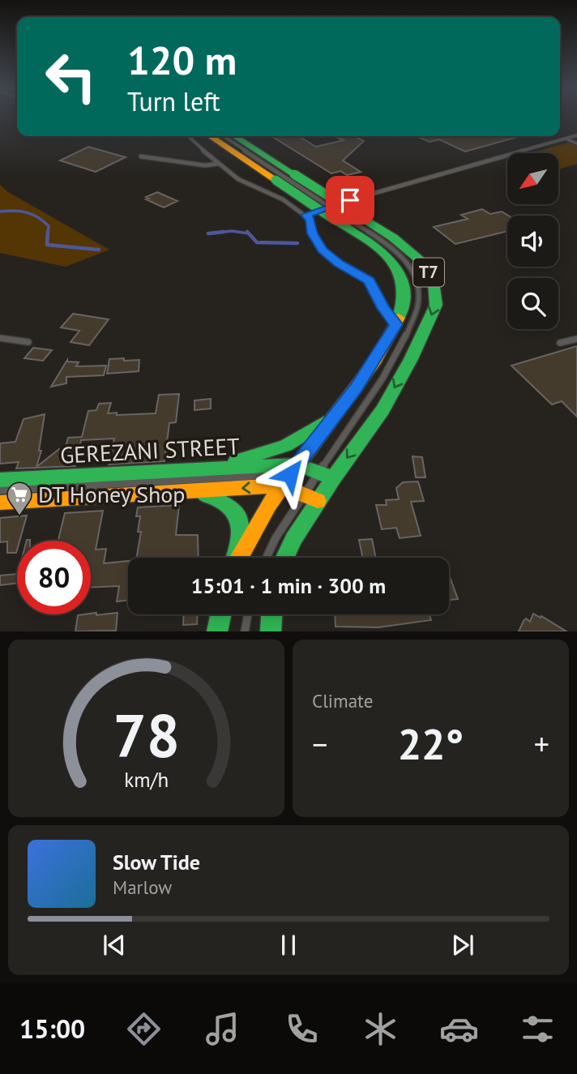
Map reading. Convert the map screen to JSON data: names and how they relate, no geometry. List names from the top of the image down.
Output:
{
  "streets": {
    "main road": ["T7", "GEREZANI STREET"]
  },
  "crossings": [
    ["T7", "GEREZANI STREET"]
  ],
  "places": {
    "supermarket": ["DT Honey Shop"]
  },
  "north": "bottom left",
  "page": {
    "turn": ["120 m", "Turn left"],
    "limit": "80",
    "trip": "15:01 · 1 min · 300 m",
    "tile": "Climate",
    "heat": ["−", "22°", "+"],
    "song": ["Slow Tide", "Marlow"],
    "tabs": "15:00",
    "gauge": ["78", "km/h"]
  }
}
